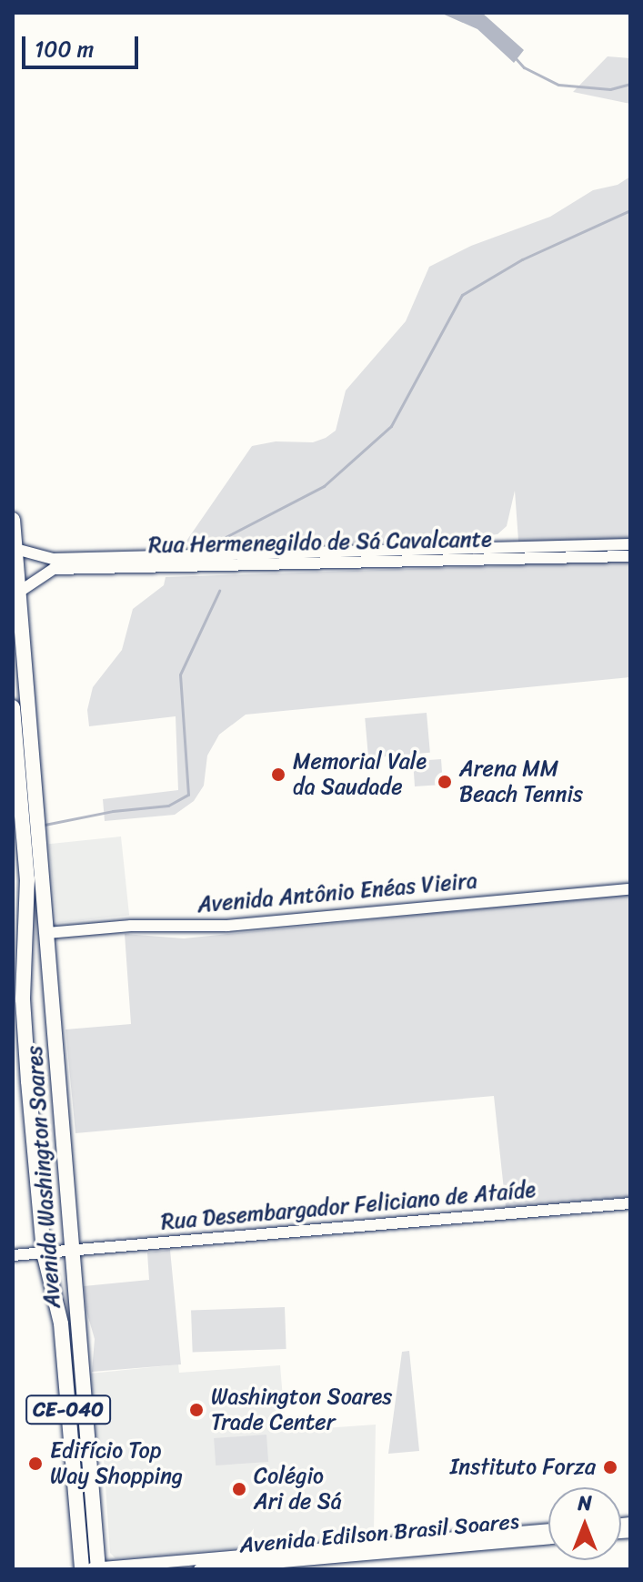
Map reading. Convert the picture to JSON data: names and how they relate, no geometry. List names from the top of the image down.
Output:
{
  "streets": {
    "highway": ["Avenida Washington Soares", "CE-040"],
    "street": [
      "Rua Hermenegildo de Sá Cavalcante",
      "Avenida Antônio Enéas Vieira",
      "Rua Desembargador Feliciano de Ataíde",
      "Avenida Edilson Brasil Soares"
    ]
  },
  "crossings": [
    ["Rua Hermenegildo de Sá Cavalcante", "Avenida Washington Soares"],
    ["Avenida Antônio Enéas Vieira", "Avenida Washington Soares"],
    ["Avenida Washington Soares", "Rua Desembargador Feliciano de Ataíde"],
    ["Avenida Washington Soares", "Avenida Edilson Brasil Soares"]
  ],
  "places": [
    "Memorial Vale da Saudade",
    "Arena MM Beach Tennis",
    "Washington Soares Trade Center",
    "Edifício Top Way Shopping",
    "Instituto Forza",
    "Colégio Ari de Sá"
  ],
  "scale_bar": "100 m",
  "north": "top"
}
